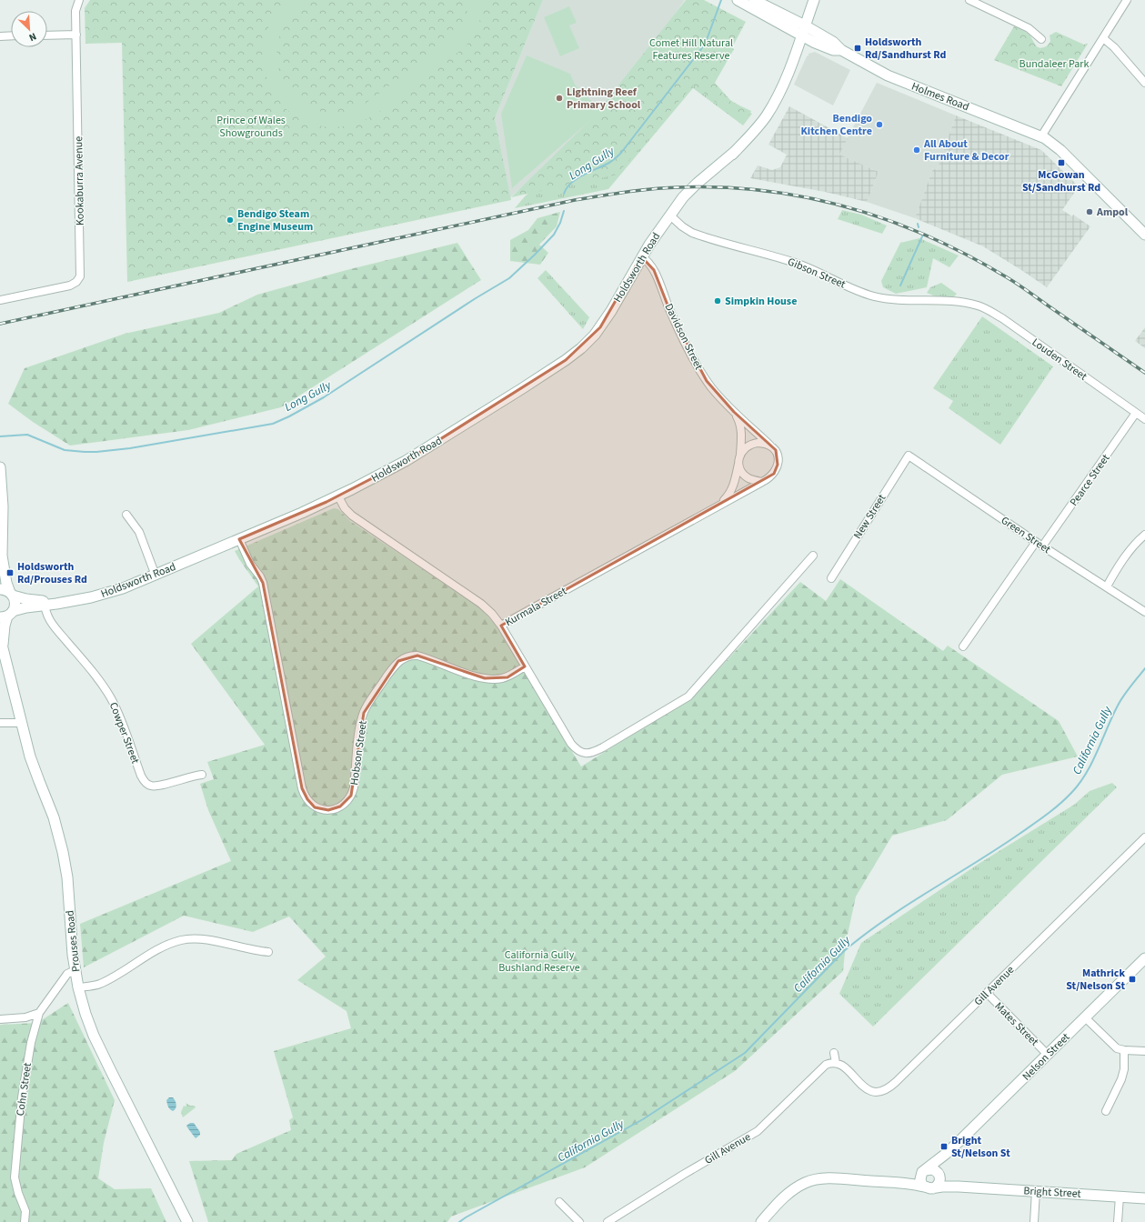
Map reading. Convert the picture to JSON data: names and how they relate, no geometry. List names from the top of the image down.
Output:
{
  "streets": {
    "main road": [
      "Holmes Road",
      "Holdsworth Road",
      "Prouses Road",
      "Nelson Street",
      "Bright Street"
    ],
    "street": [
      "Kookaburra Avenue",
      "Gibson Street",
      "Davidson Street",
      "Louden Street",
      "Pearce Street",
      "New Street",
      "Green Street",
      "Kurmala Street",
      "Cowper Street",
      "Hobson Street",
      "Gill Avenue",
      "Mates Street",
      "Cohn Street"
    ]
  },
  "crossings": [
    ["Holmes Road", "Holdsworth Road"],
    ["Holdsworth Road", "Gibson Street"],
    ["Holdsworth Road", "Davidson Street"],
    ["Holdsworth Road", "Kurmala Street"],
    ["Holdsworth Road", "Cowper Street"],
    ["Holdsworth Road", "Hobson Street"],
    ["Holdsworth Road", "Prouses Road"],
    ["Gibson Street", "Louden Street"],
    ["Davidson Street", "Kurmala Street"],
    ["Louden Street", "Pearce Street"],
    ["Pearce Street", "Green Street"],
    ["New Street", "Green Street"],
    ["Prouses Road", "Cohn Street"],
    ["Gill Avenue", "Mates Street"],
    ["Mates Street", "Nelson Street"],
    ["Nelson Street", "Bright Street"]
  ],
  "water": ["Long Gully", "California Gully"],
  "parks": [
    "Comet Hill Natural Features Reserve",
    "Bundaleer Park",
    "Prince of Wales Showgrounds",
    "California Gully Bushland Reserve"
  ],
  "places": {
    "transit": [
      "Holdsworth Rd/Sandhurst Rd",
      "McGowan St/Sandhurst Rd",
      "Holdsworth Rd/Prouses Rd",
      "Mathrick St/Nelson St",
      "Bright St/Nelson St"
    ],
    "other": [
      "Lightning Reef Primary School",
      "Bendigo Kitchen Centre",
      "All About Furniture & Decor",
      "Ampol",
      "Bendigo Steam Engine Museum",
      "Simpkin House"
    ]
  },
  "north": "bottom right"
}
